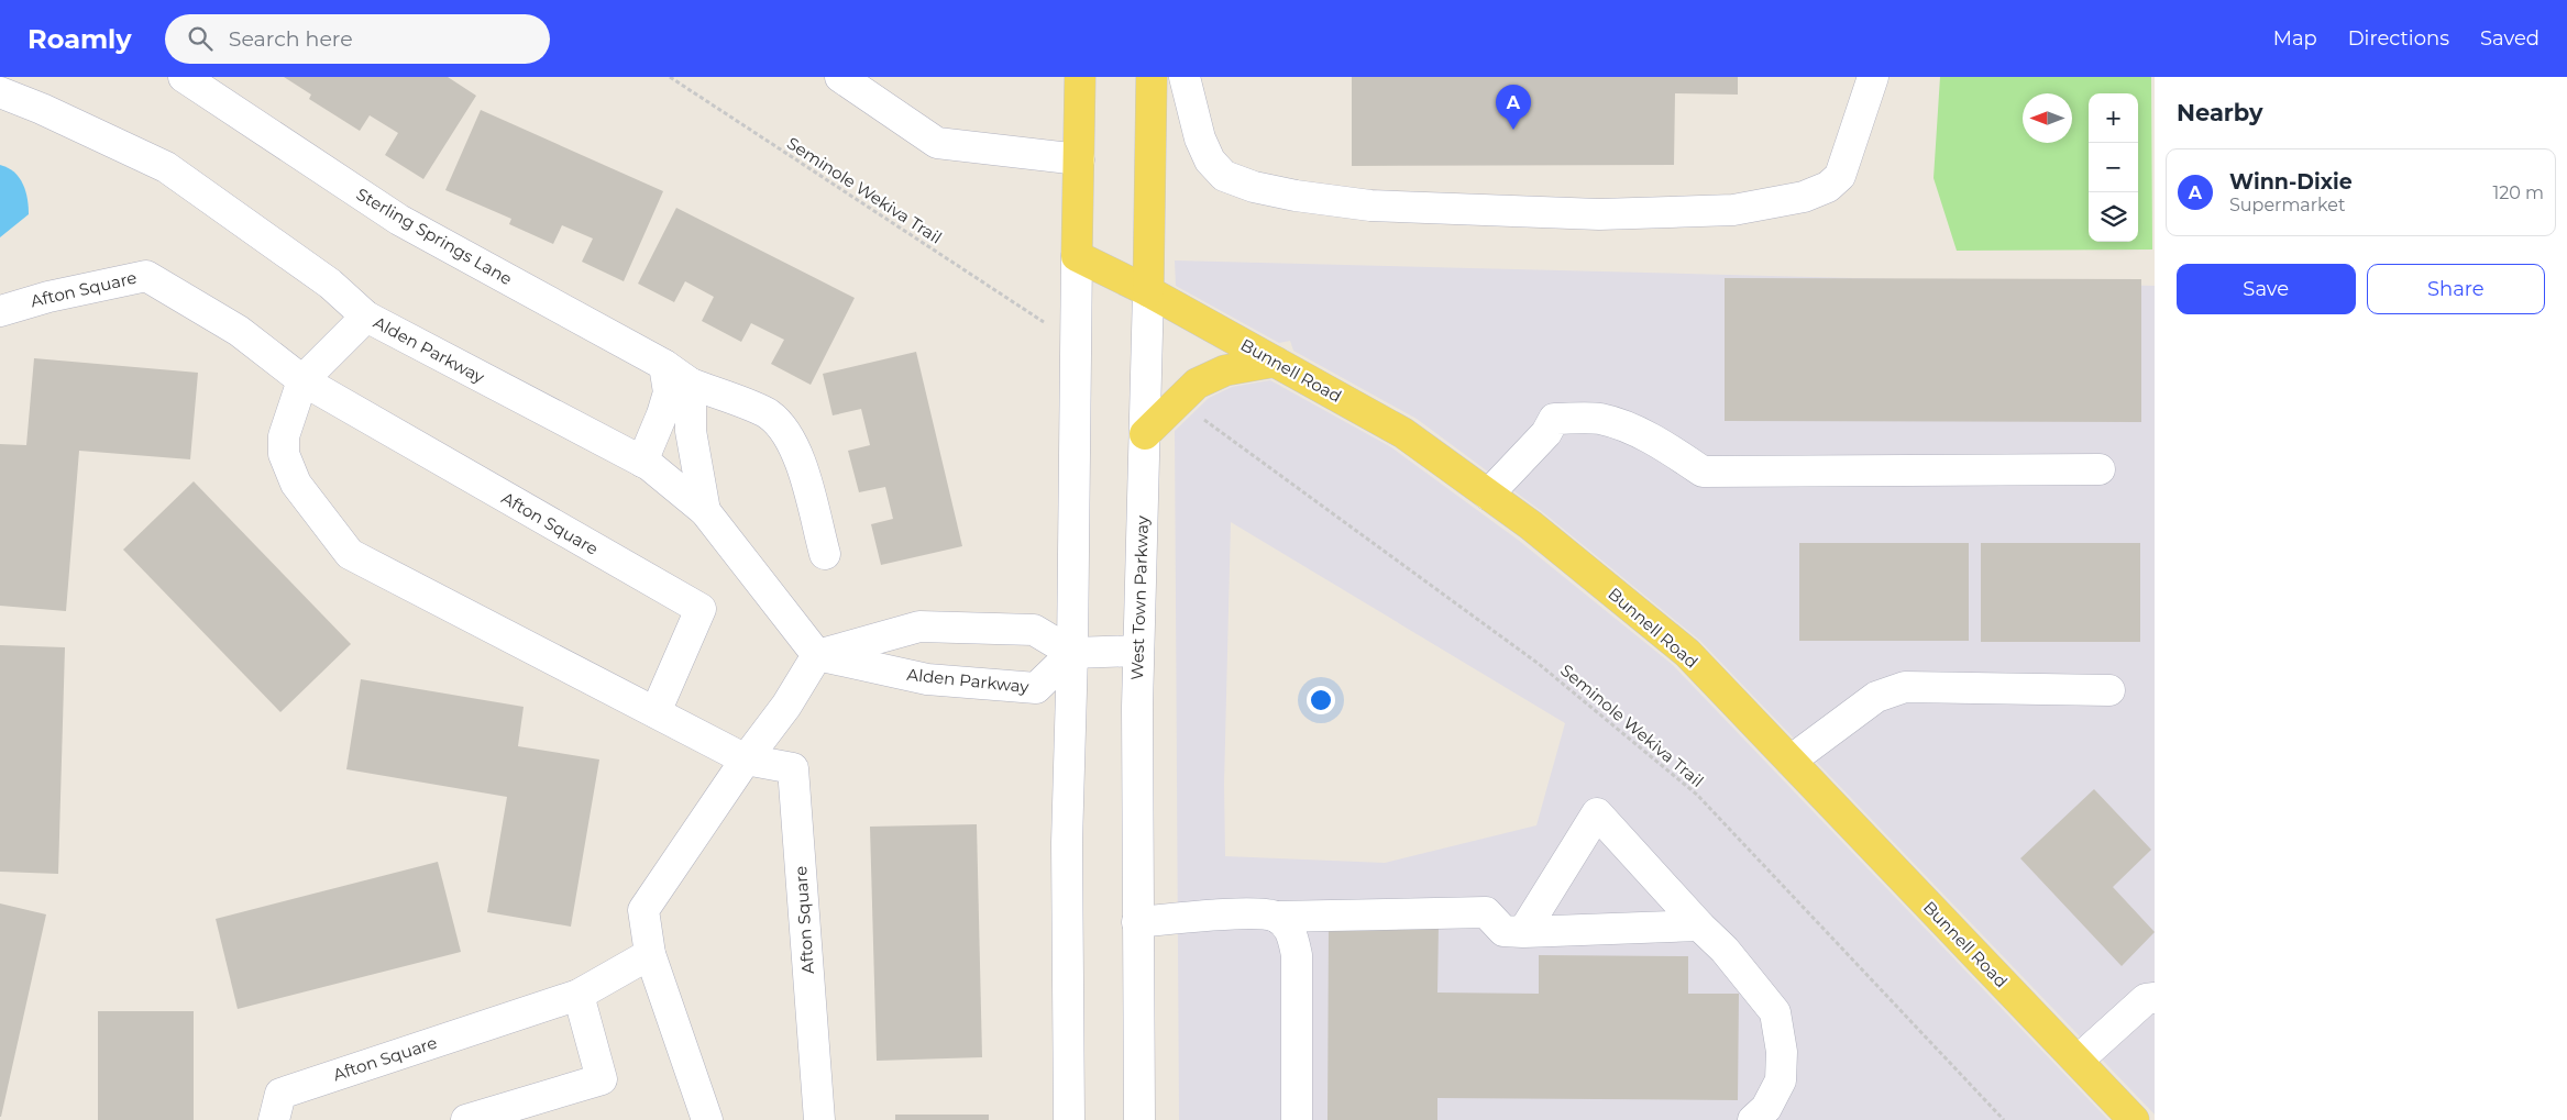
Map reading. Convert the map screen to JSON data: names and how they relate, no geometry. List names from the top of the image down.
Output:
{
  "streets": {
    "main road": ["Bunnell Road", "West Town Parkway"],
    "street": ["Sterling Springs Lane", "Afton Square", "Alden Parkway"],
    "path": ["Seminole Wekiva Trail"]
  },
  "crossings": [
    ["Bunnell Road", "West Town Parkway"]
  ],
  "north": "left",
  "page": {
    "header": "Roamly",
    "search": "Search here",
    "nav": ["Map", "Directions", "Saved"],
    "heading": "Nearby",
    "pins": "A",
    "map_buttons": ["+", "−"],
    "list": [
      {
        "mark": "A",
        "name": "Winn-Dixie",
        "note": "Supermarket",
        "value": "120 m"
      }
    ],
    "buttons": ["Save", "Share"]
  }
}
